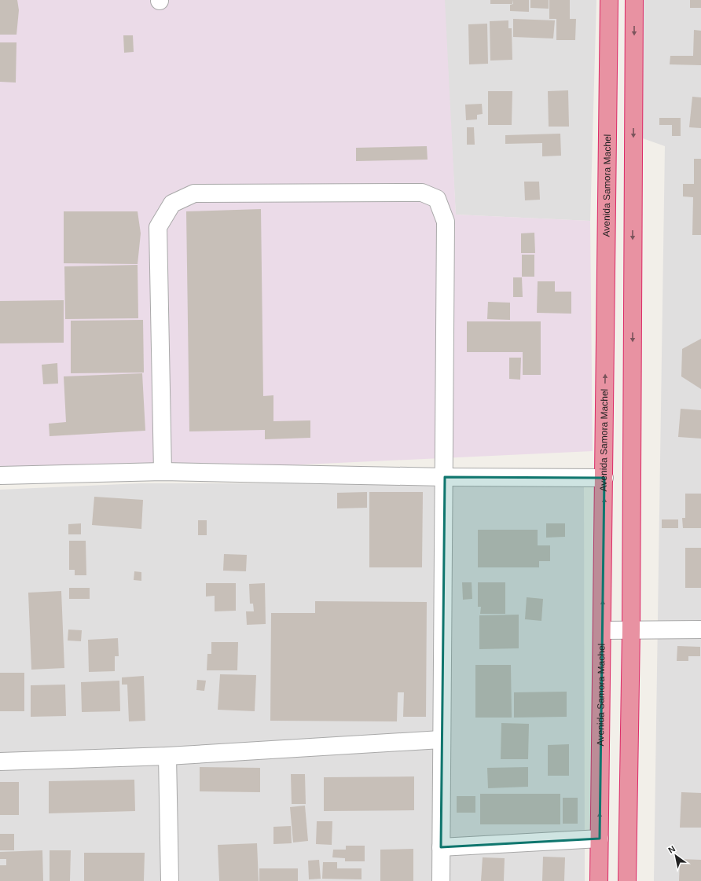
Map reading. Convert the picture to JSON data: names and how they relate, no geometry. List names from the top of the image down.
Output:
{
  "streets": {
    "highway": ["Avenida Samora Machel"]
  },
  "north": "top left"
}
